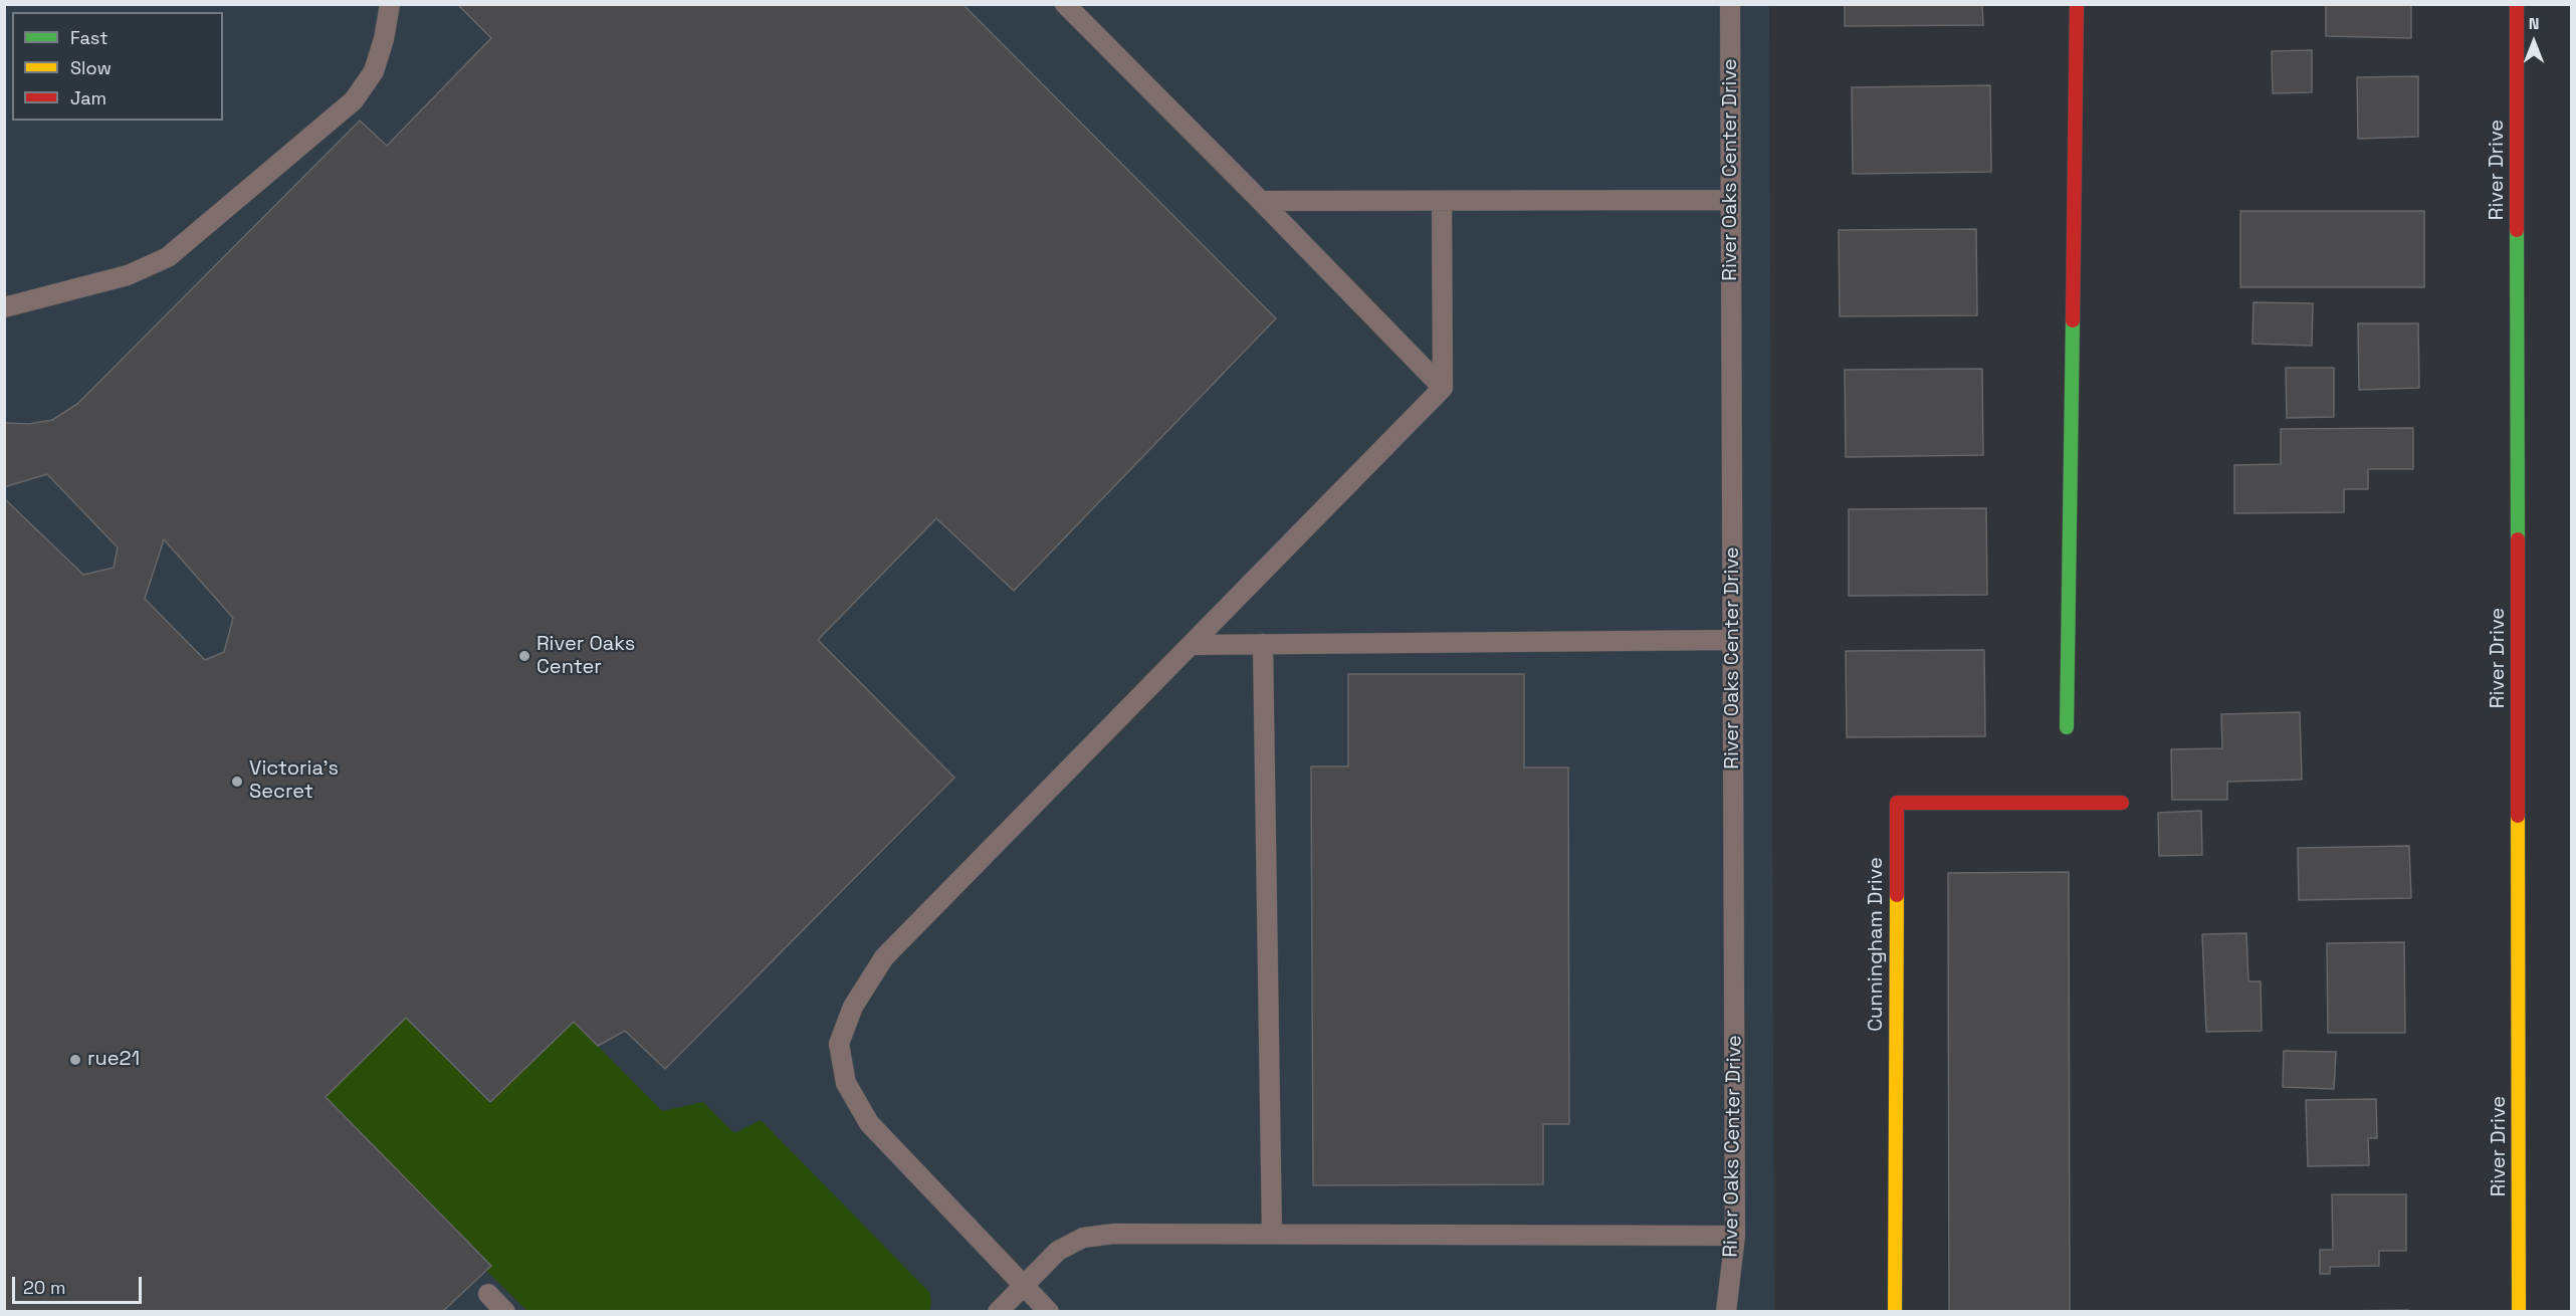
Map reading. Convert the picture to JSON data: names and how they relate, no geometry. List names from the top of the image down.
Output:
{
  "streets": {
    "street": ["River Drive", "Cunningham Drive"],
    "lane": ["River Oaks Center Drive"]
  },
  "places": ["River Oaks Center", "Victoria's Secret", "rue21"],
  "legend": ["Fast", "Slow", "Jam"],
  "scale_bar": "20 m",
  "north": "top"
}
